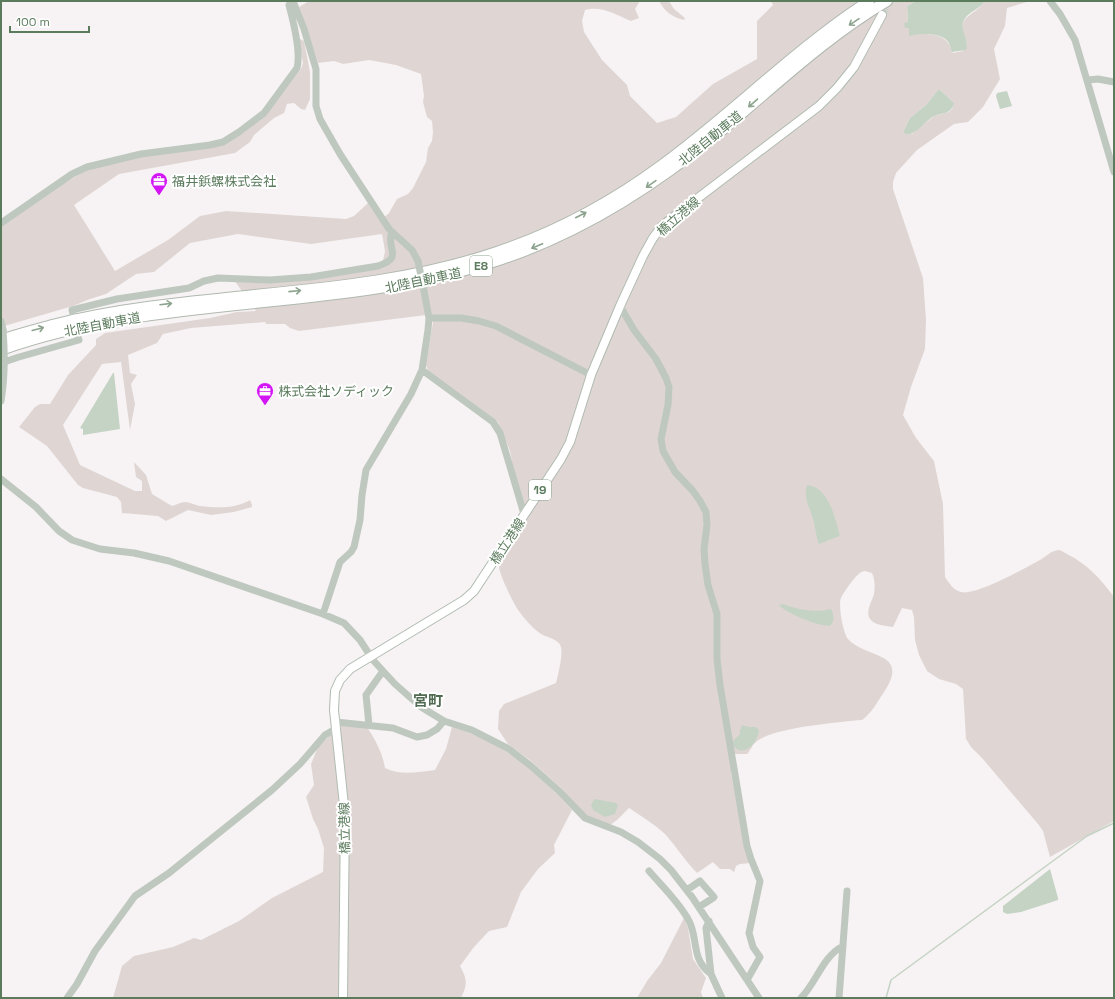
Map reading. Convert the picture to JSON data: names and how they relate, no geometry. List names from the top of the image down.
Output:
{
  "streets": {
    "highway": ["北陸自動車道", "E8"],
    "main road": ["橋立港線", "19"]
  },
  "districts": ["宮町"],
  "places": {
    "office": ["福井鋲螺株式会社", "株式会社ソディック"]
  },
  "scale_bar": "100 m"
}
